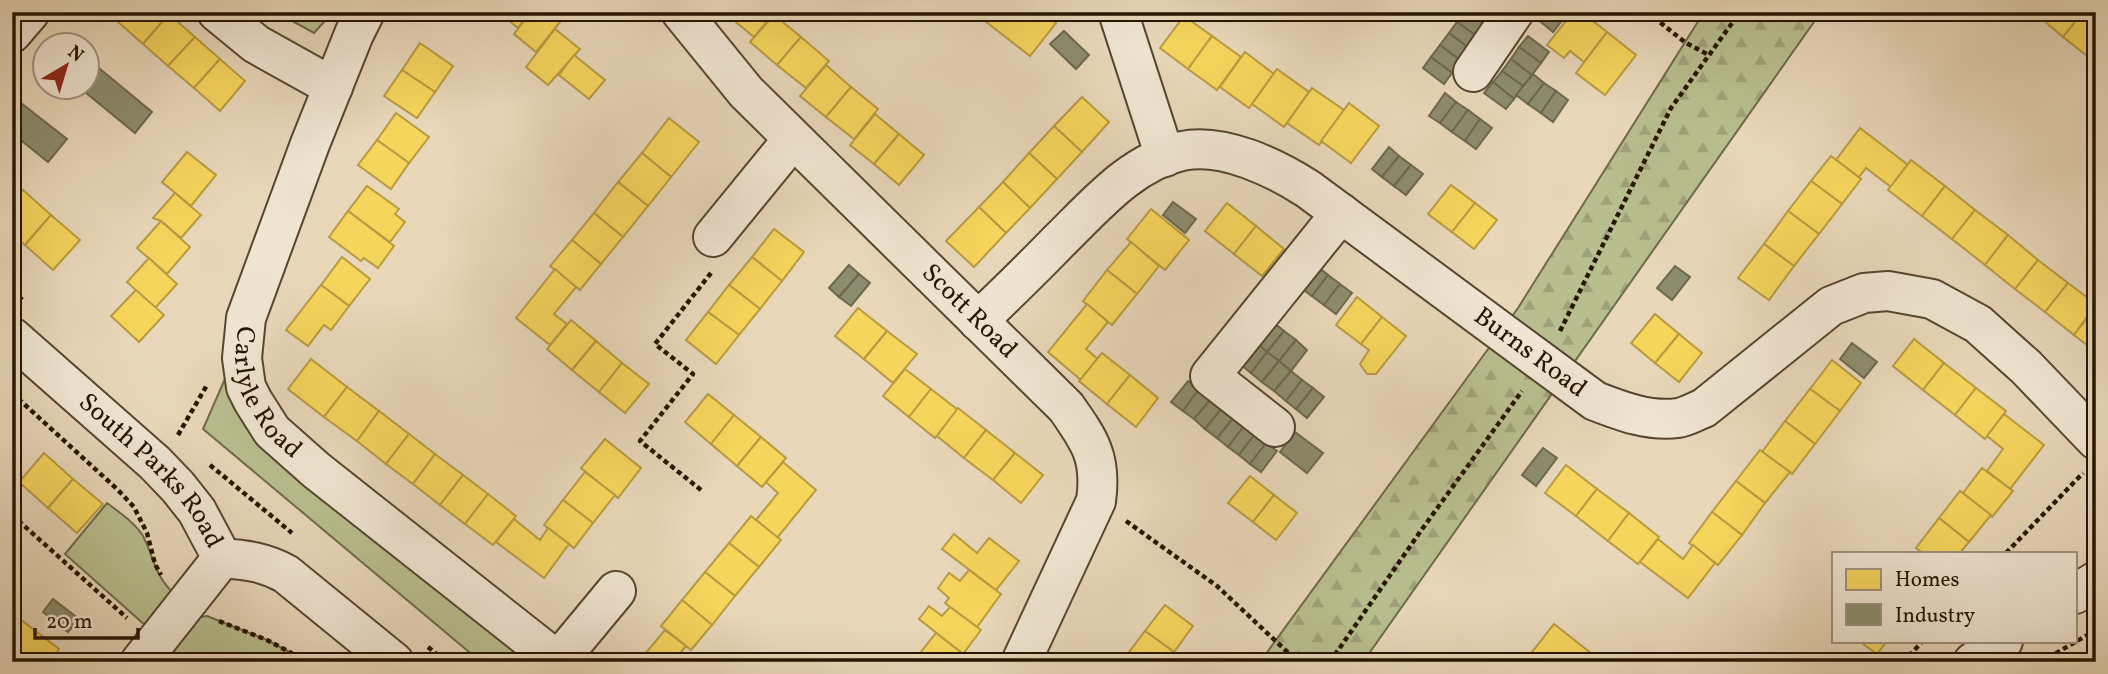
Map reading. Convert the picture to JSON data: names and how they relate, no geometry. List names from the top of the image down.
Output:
{
  "streets": {
    "street": [
      "Scott Road",
      "Burns Road",
      "Carlyle Road",
      "South Parks Road"
    ]
  },
  "crossings": [
    ["Scott Road", "Burns Road"]
  ],
  "legend": ["Homes", "Industry"],
  "scale_bar": "20 m",
  "north": "top right"
}
